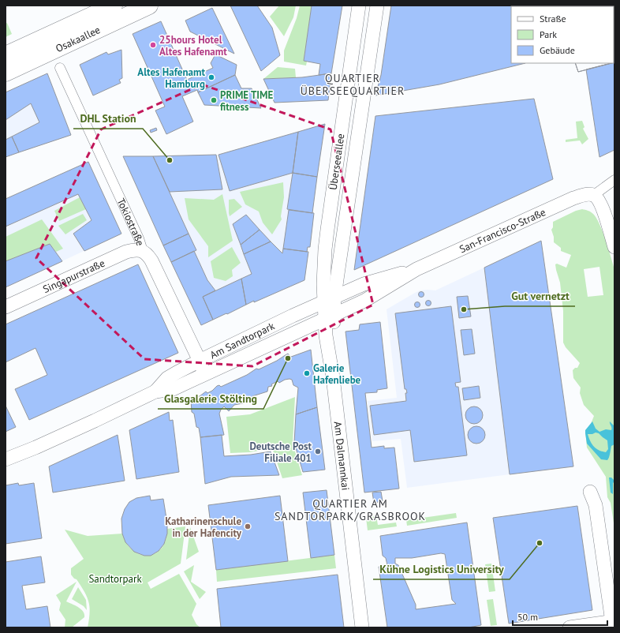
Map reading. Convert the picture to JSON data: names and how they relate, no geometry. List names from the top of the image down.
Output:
{
  "streets": {
    "main road": ["Osakaallee"],
    "street": [
      "Überseeallee",
      "Tokiostraße",
      "San-Francisco-Straße",
      "Singapurstraße",
      "Am Sandtorpark",
      "Am Dalmannkai"
    ]
  },
  "crossings": [
    ["Überseeallee", "San-Francisco-Straße"],
    ["Überseeallee", "Am Sandtorpark"],
    ["Überseeallee", "Am Dalmannkai"],
    ["Tokiostraße", "Singapurstraße"],
    ["Tokiostraße", "Am Sandtorpark"],
    ["San-Francisco-Straße", "Am Sandtorpark"],
    ["San-Francisco-Straße", "Am Dalmannkai"],
    ["Am Sandtorpark", "Am Dalmannkai"]
  ],
  "districts": ["QUARTIER ÜBERSEEQUARTIER", "QUARTIER AM SANDTORPARK/GRASBROOK"],
  "parks": ["Sandtorpark"],
  "places": [
    "25hours Hotel Altes Hafenamt",
    "Altes Hafenamt Hamburg",
    "PRIME TIME fitness",
    "DHL Station",
    "Gut vernetzt",
    "Glasgalerie Stölting",
    "Galerie Hafenliebe",
    "Deutsche Post Filiale 401",
    "Katharinenschule in der Hafencity",
    "Kühne Logistics University"
  ],
  "legend": ["Straße", "Park", "Gebäude"],
  "scale_bar": "50 m"
}
